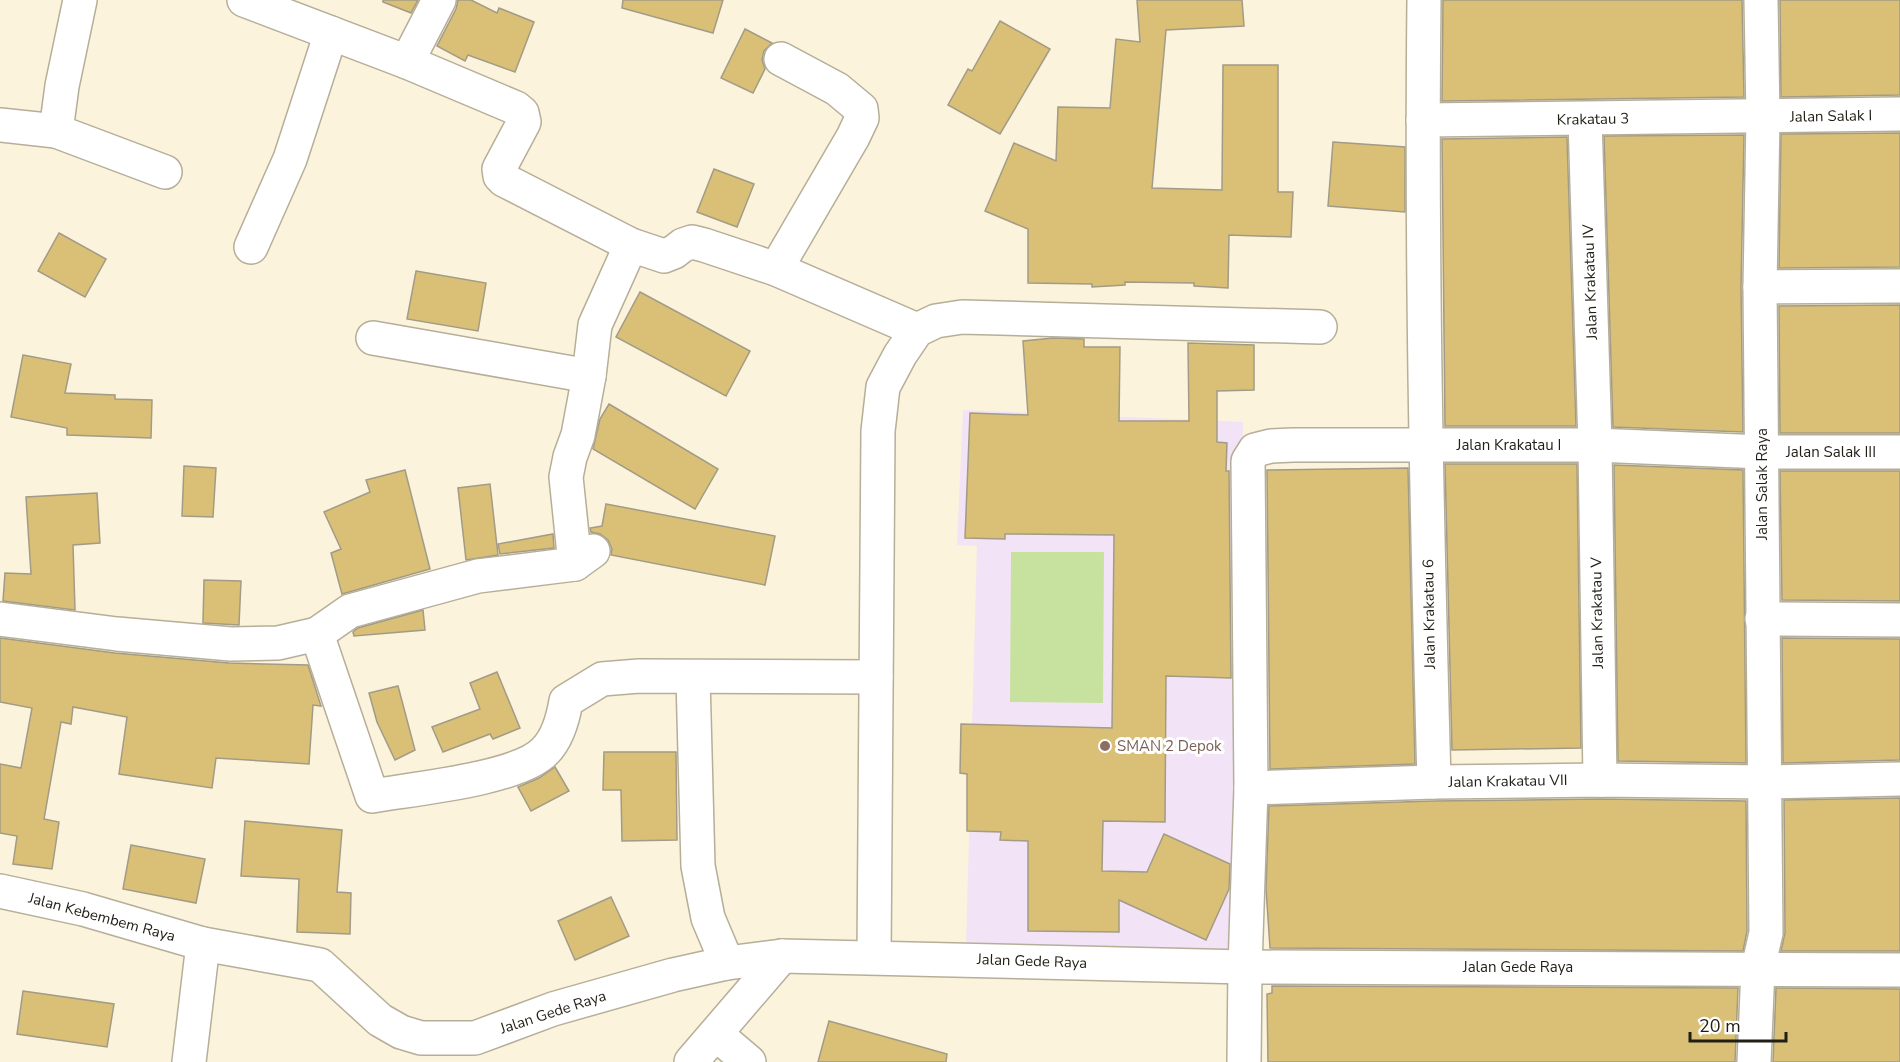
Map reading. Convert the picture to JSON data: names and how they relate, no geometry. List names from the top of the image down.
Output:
{
  "streets": {
    "street": [
      "Jalan Salak I",
      "Krakatau 3",
      "Jalan Krakatau IV",
      "Jalan Krakatau I",
      "Jalan Salak III",
      "Jalan Salak Raya",
      "Jalan Krakatau V",
      "Jalan Krakatau 6",
      "Jalan Krakatau VII",
      "Jalan Kebembem Raya",
      "Jalan Gede Raya"
    ]
  },
  "crossings": [
    ["Jalan Salak I", "Krakatau 3"],
    ["Jalan Salak I", "Jalan Salak Raya"],
    ["Krakatau 3", "Jalan Krakatau IV"],
    ["Krakatau 3", "Jalan Salak Raya"],
    ["Krakatau 3", "Jalan Krakatau 6"],
    ["Jalan Krakatau IV", "Jalan Krakatau I"],
    ["Jalan Krakatau IV", "Jalan Krakatau V"],
    ["Jalan Krakatau I", "Jalan Salak III"],
    ["Jalan Krakatau I", "Jalan Salak Raya"],
    ["Jalan Krakatau I", "Jalan Krakatau V"],
    ["Jalan Krakatau I", "Jalan Krakatau 6"],
    ["Jalan Krakatau I", "Jalan Krakatau VII"],
    ["Jalan Salak III", "Jalan Salak Raya"],
    ["Jalan Salak Raya", "Jalan Krakatau VII"],
    ["Jalan Salak Raya", "Jalan Gede Raya"],
    ["Jalan Krakatau V", "Jalan Krakatau VII"],
    ["Jalan Krakatau 6", "Jalan Krakatau VII"],
    ["Jalan Kebembem Raya", "Jalan Gede Raya"]
  ],
  "places": ["SMAN 2 Depok"],
  "scale_bar": "20 m"
}
